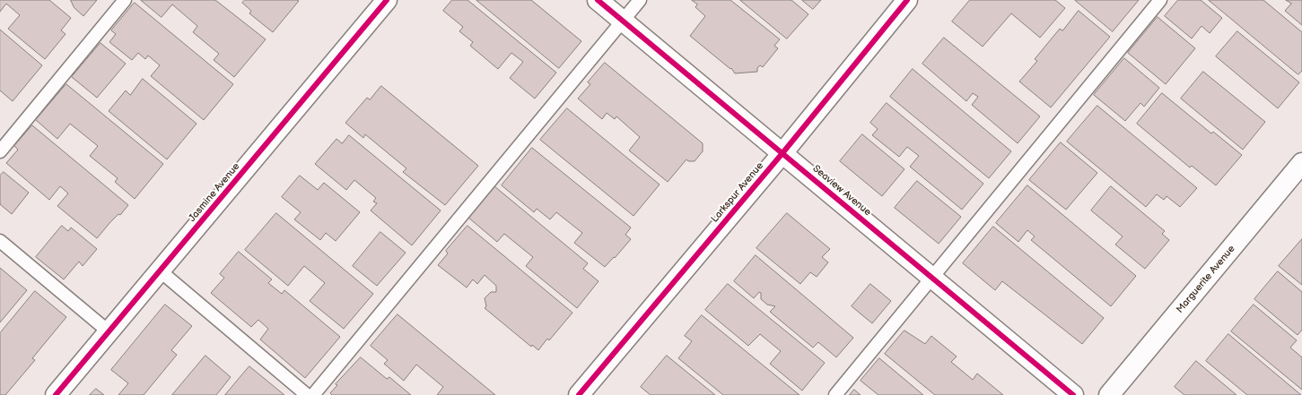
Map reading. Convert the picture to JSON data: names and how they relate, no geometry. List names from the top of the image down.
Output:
{
  "streets": {
    "street": [
      "Seaview Avenue",
      "Jasmine Avenue",
      "Larkspur Avenue",
      "Marguerite Avenue"
    ]
  },
  "crossings": [
    ["Seaview Avenue", "Larkspur Avenue"]
  ]
}
